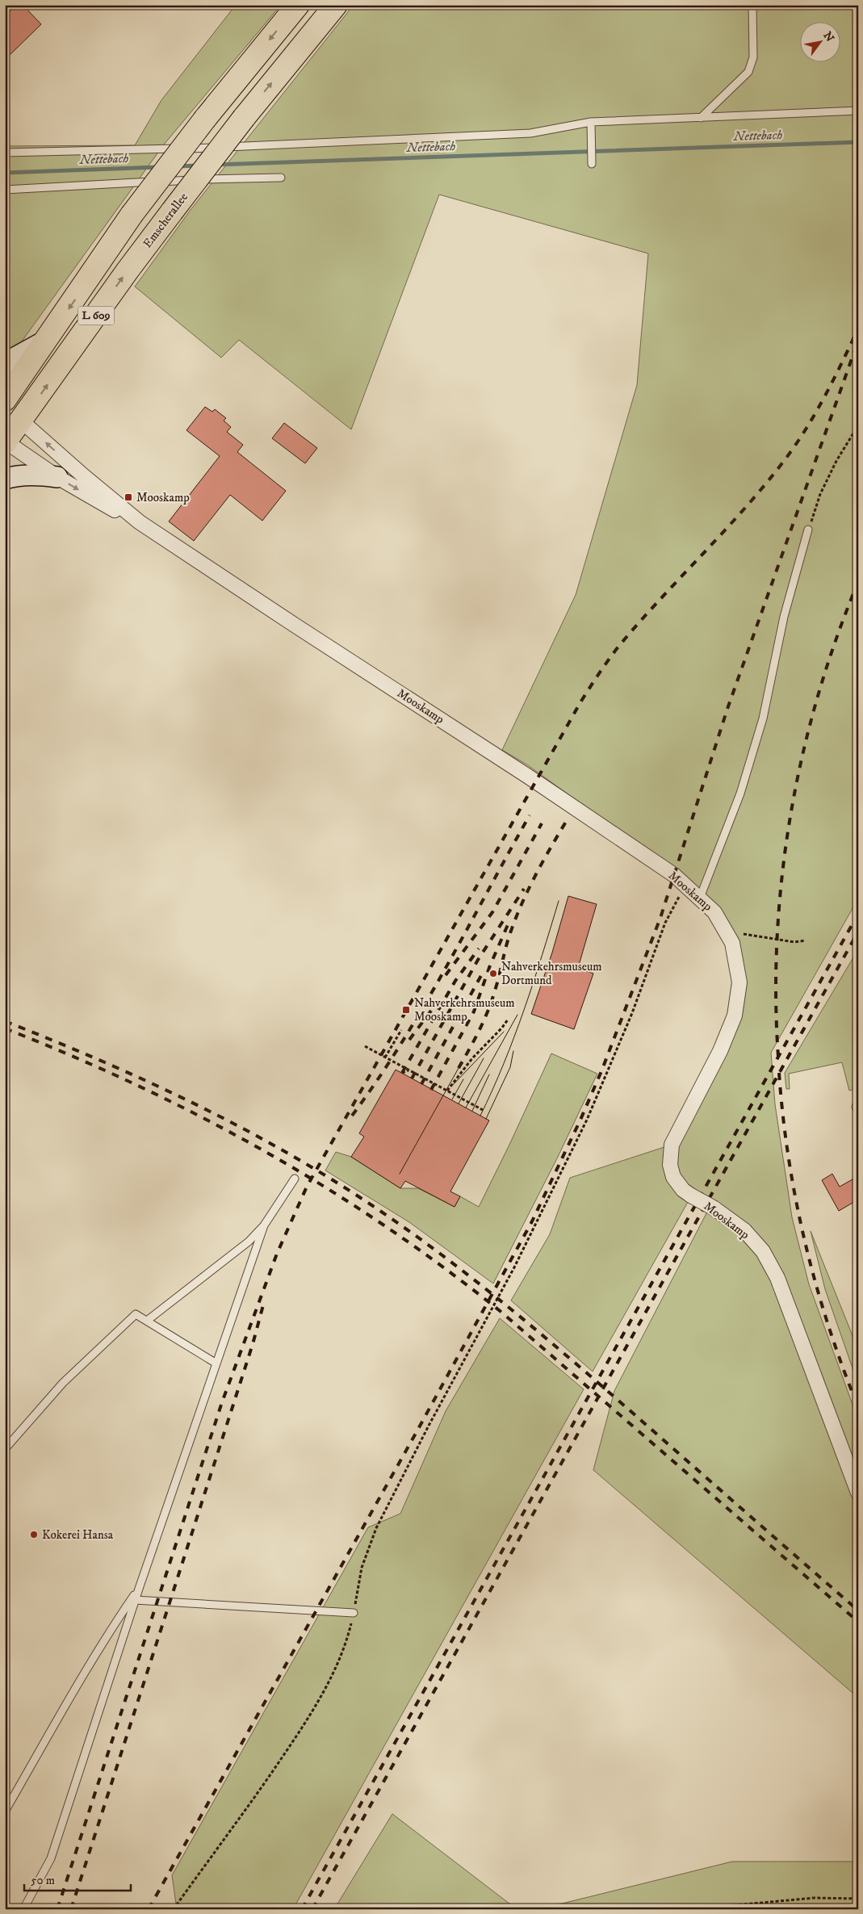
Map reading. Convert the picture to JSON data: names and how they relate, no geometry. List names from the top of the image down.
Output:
{
  "streets": {
    "main road": ["Emscherallee", "L 609"],
    "street": ["Mooskamp"]
  },
  "crossings": [
    ["Emscherallee", "Mooskamp"]
  ],
  "water": ["Nettebach"],
  "places": {
    "transit": ["Mooskamp", "Nahverkehrsmuseum Mooskamp"],
    "other": ["Nahverkehrsmuseum Dortmund", "Kokerei Hansa"]
  },
  "scale_bar": "50 m",
  "north": "top right"
}
